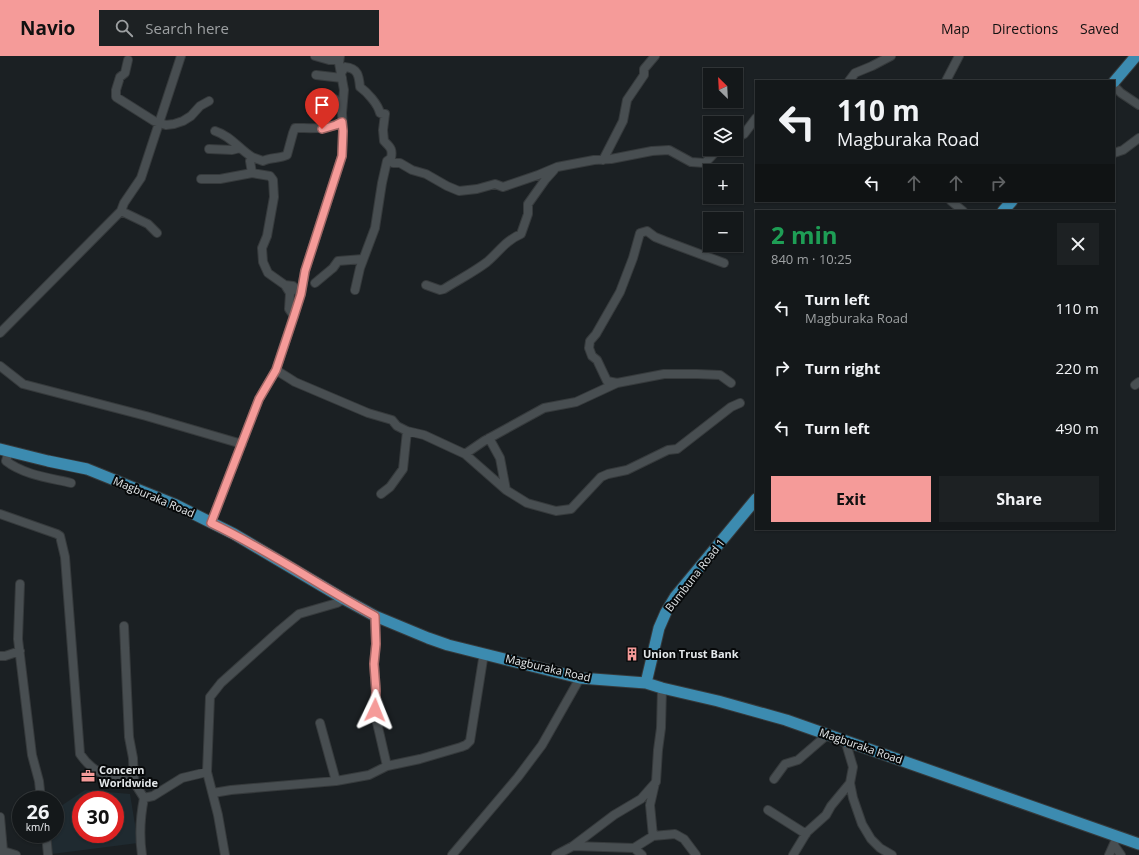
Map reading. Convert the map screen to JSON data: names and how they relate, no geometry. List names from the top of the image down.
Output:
{
  "streets": {
    "main road": ["Magburaka Road", "Bumbuna Road 1"]
  },
  "crossings": [
    ["Magburaka Road", "Bumbuna Road 1"]
  ],
  "places": {
    "building": ["Union Trust Bank"],
    "office": ["Concern Worldwide"]
  },
  "north": "top left",
  "page": {
    "header": "Navio",
    "search": "Search here",
    "nav": ["Map", "Directions", "Saved"],
    "map_buttons": ["+", "−"],
    "turn": ["110 m", "Magburaka Road"],
    "heading": ["2 min", "840 m · 10:25"],
    "list": [
      {
        "name": "Turn left",
        "note": "Magburaka Road",
        "value": "110 m"
      },
      {
        "name": "Turn right",
        "value": "220 m"
      },
      {
        "name": "Turn left",
        "value": "490 m"
      }
    ],
    "buttons": ["Exit", "Share"],
    "speed": "26 km/h",
    "limit": "30"
  }
}
